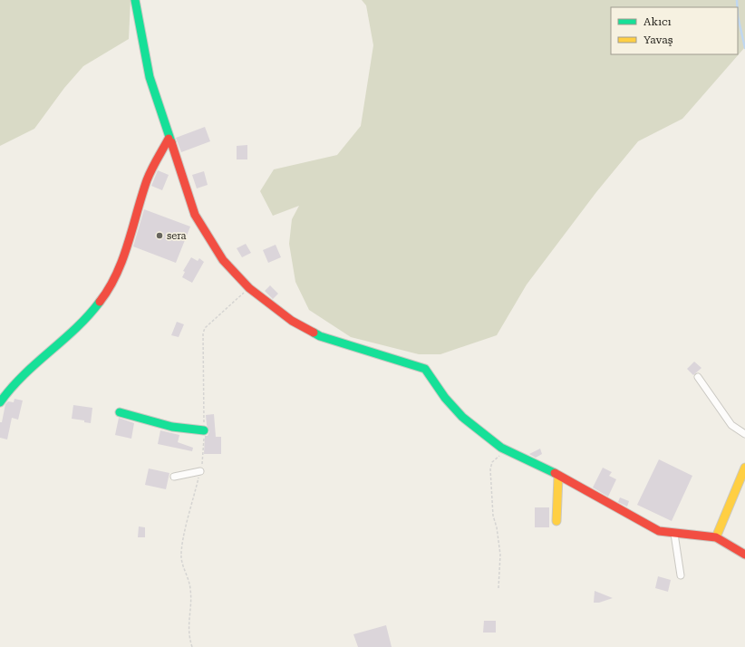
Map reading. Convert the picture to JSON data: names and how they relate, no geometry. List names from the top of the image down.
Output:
{
  "places": ["sera"],
  "legend": ["Akıcı", "Yavaş"]
}
